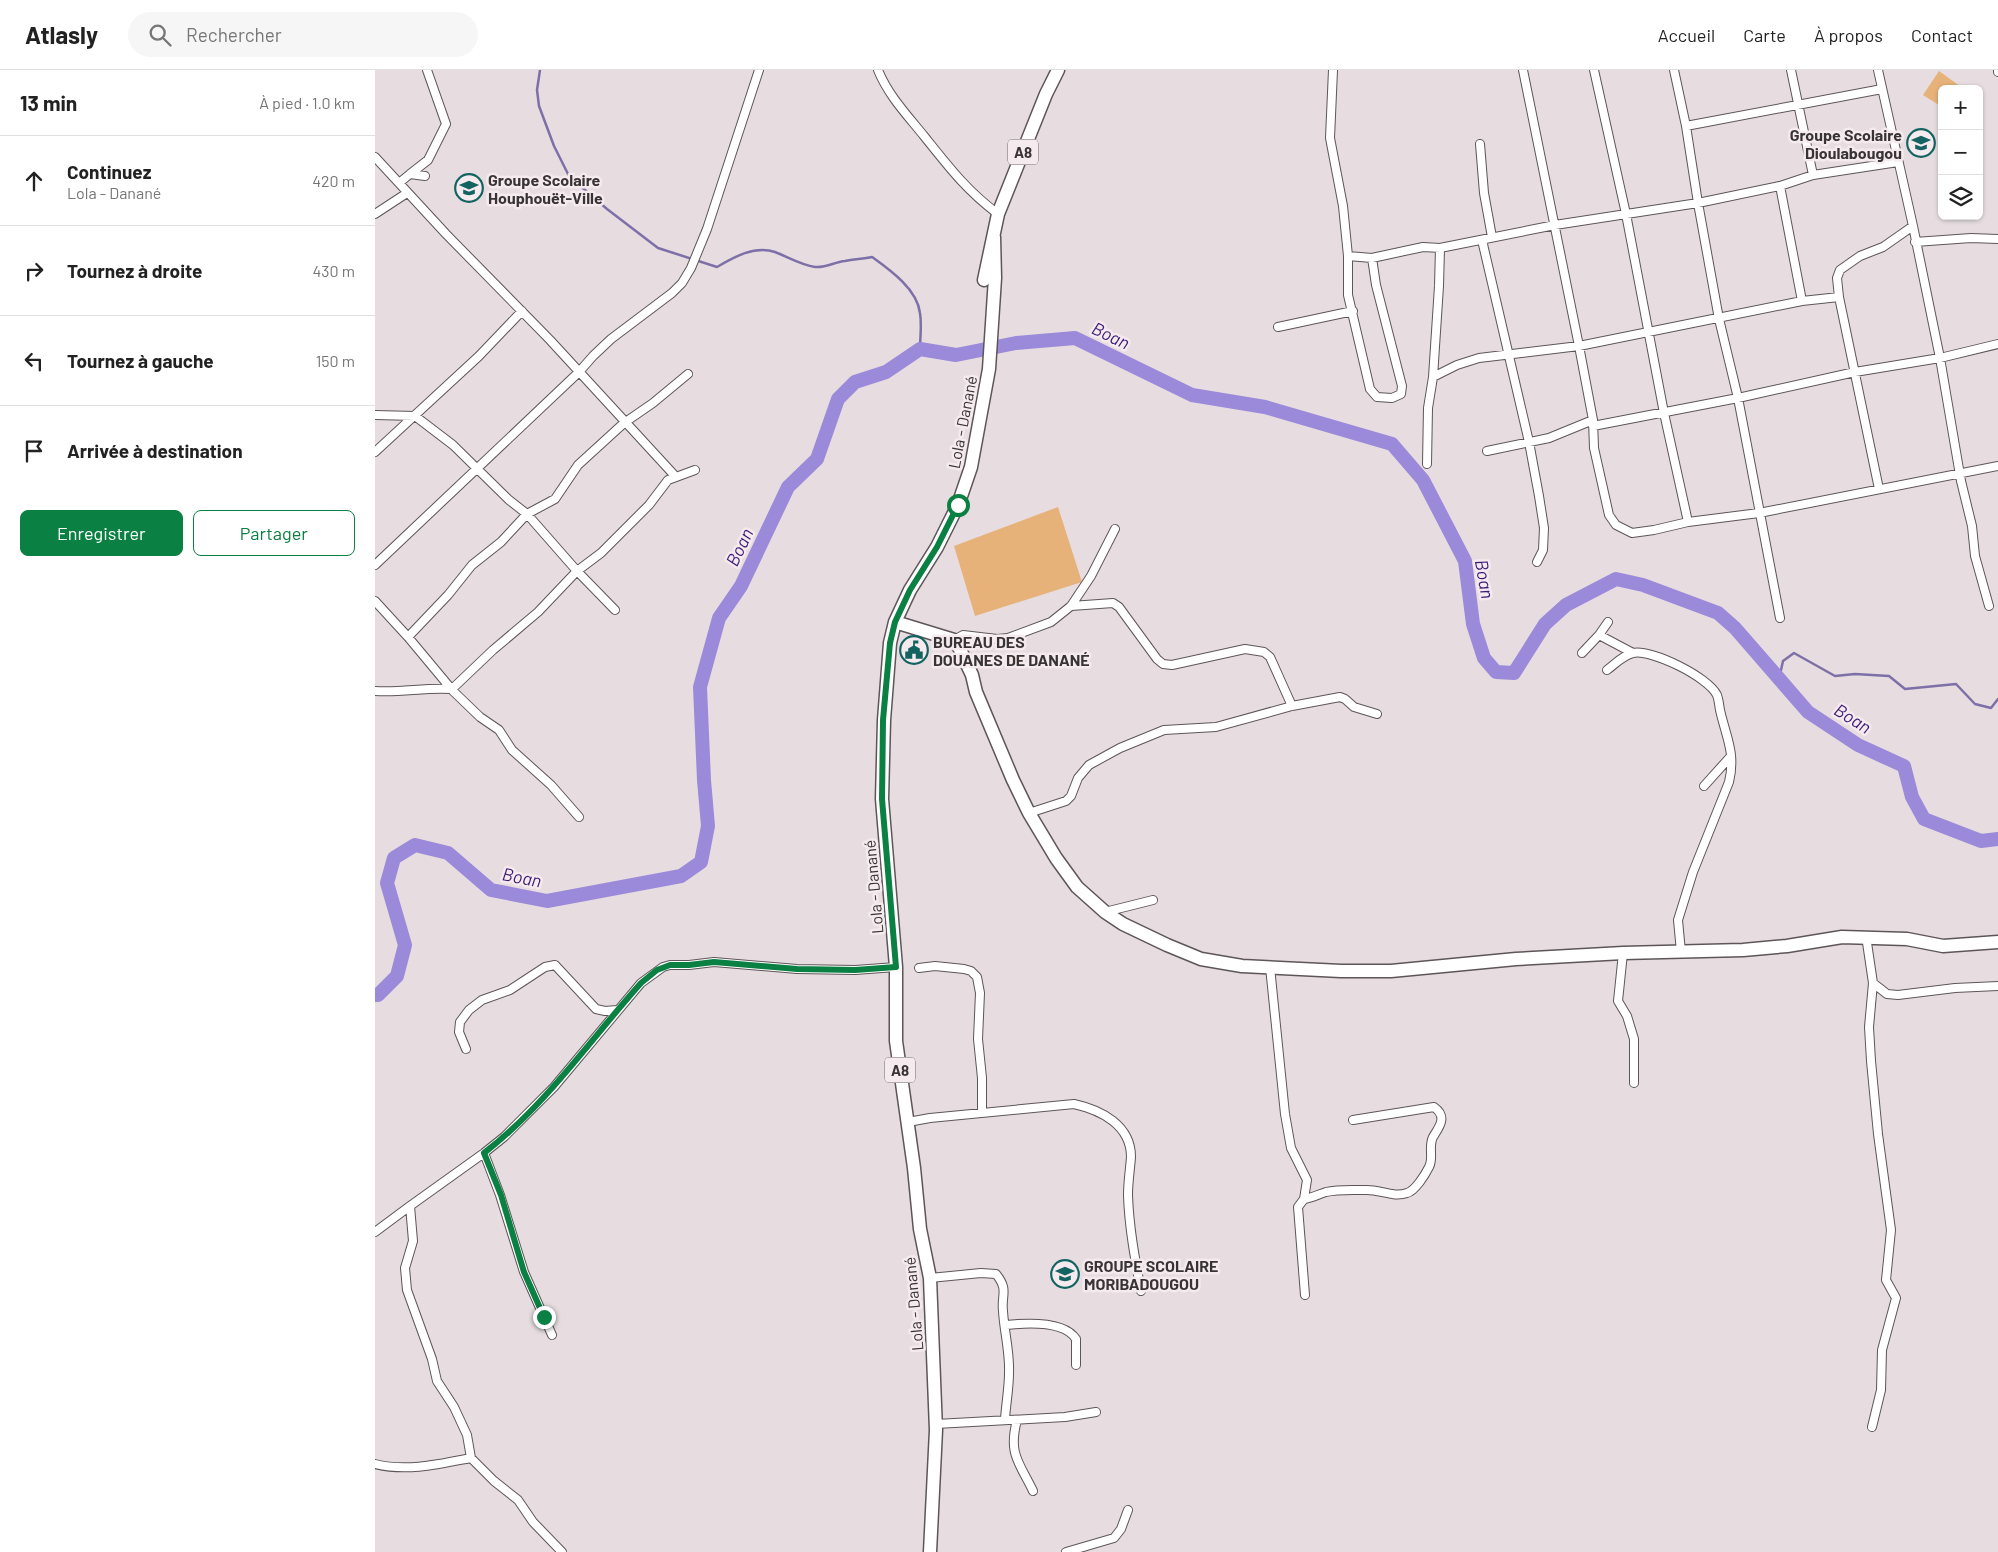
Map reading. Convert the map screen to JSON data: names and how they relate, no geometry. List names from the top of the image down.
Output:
{
  "streets": {
    "main road": ["A8", "Lola - Danané"]
  },
  "water": ["Boan"],
  "places": {
    "school or university": ["Groupe Scolaire Dioulabougou", "Groupe Scolaire Houphouët-Ville", "GROUPE SCOLAIRE MORIBADOUGOU"],
    "public building": ["BUREAU DES DOUANES DE DANANÉ"]
  },
  "page": {
    "header": "Atlasly",
    "search": "Rechercher",
    "nav": [
      "Accueil",
      "Carte",
      "À propos",
      "Contact"
    ],
    "heading": ["13 min", "À pied · 1.0 km"],
    "map_buttons": ["+", "−"],
    "list": [
      ["Continuez", "Lola - Danané", "420 m"],
      ["Tournez à droite", "430 m"],
      ["Tournez à gauche", "150 m"],
      "Arrivée à destination"
    ],
    "buttons": ["Enregistrer", "Partager"]
  }
}
